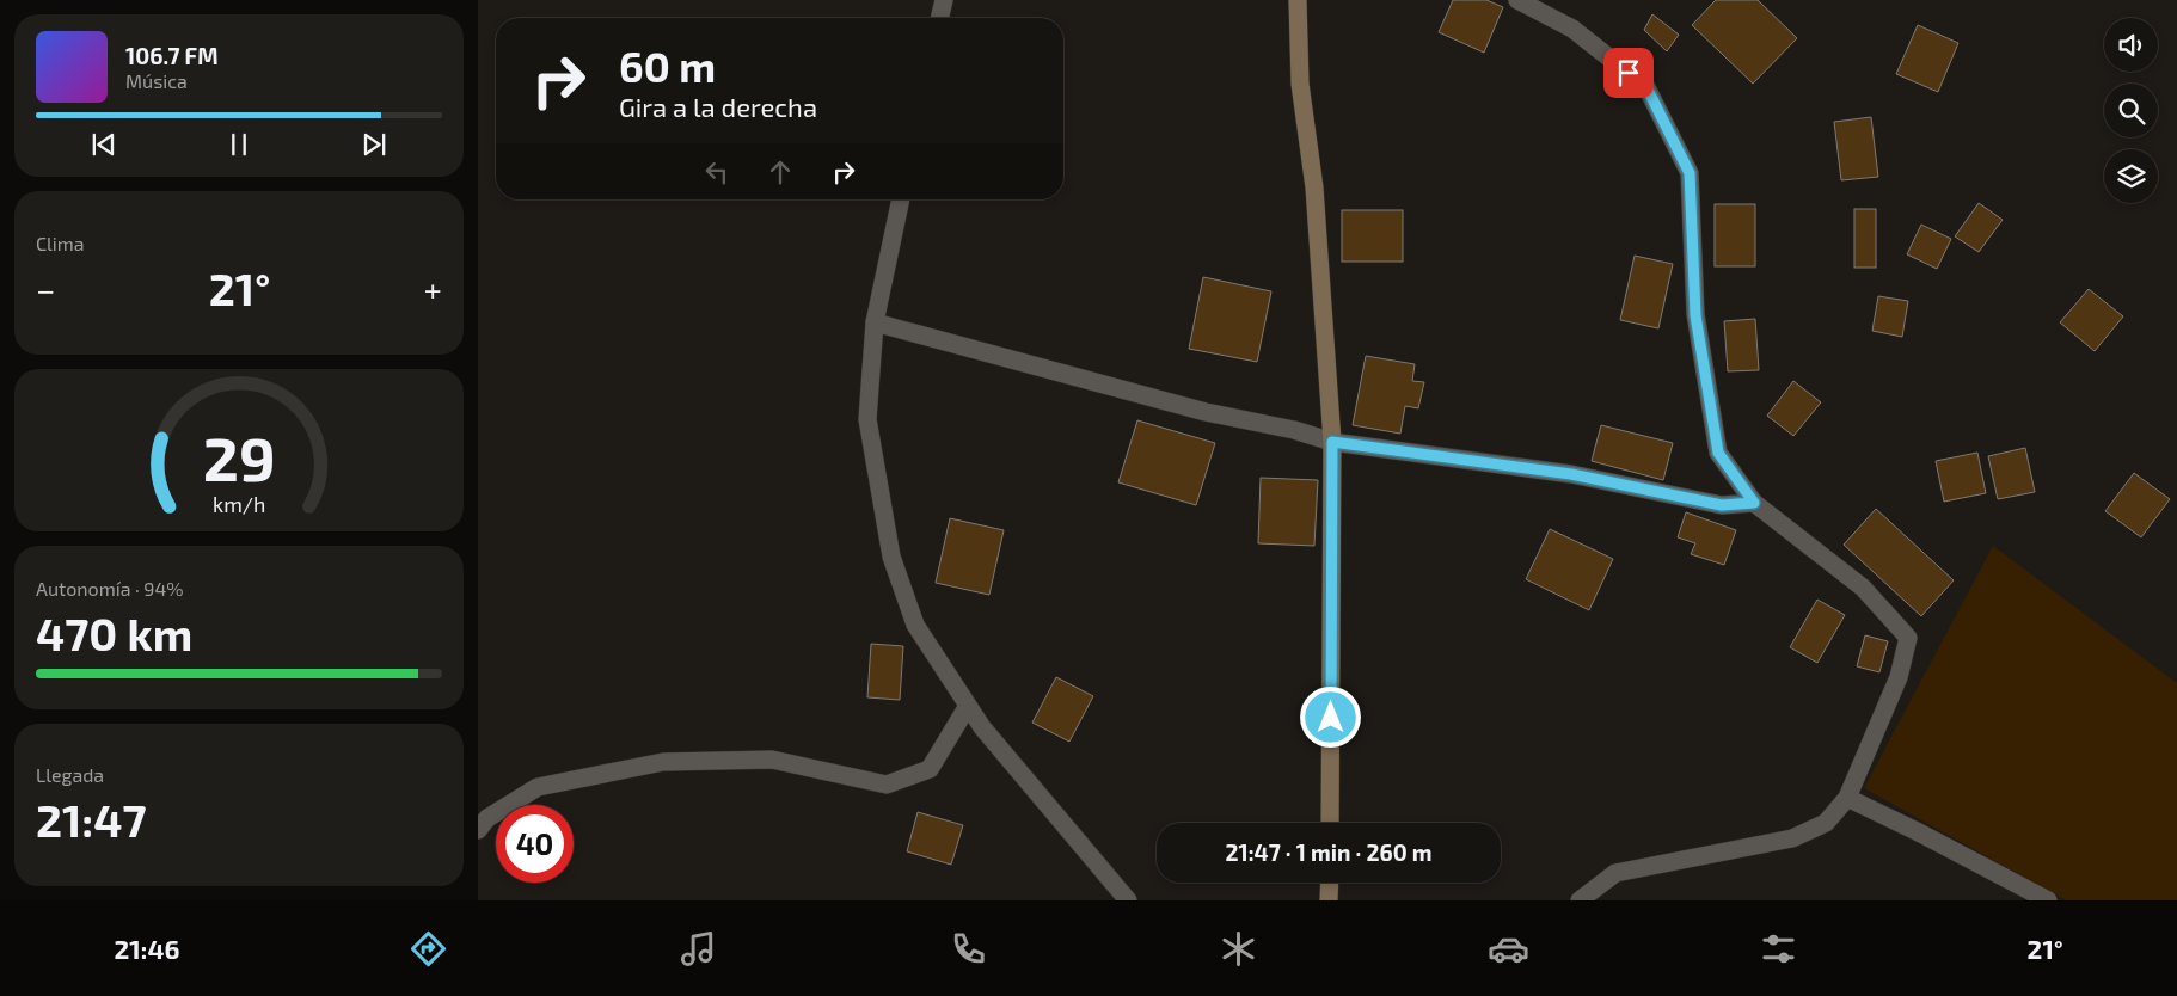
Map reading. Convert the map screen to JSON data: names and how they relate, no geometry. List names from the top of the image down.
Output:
{
  "page": {
    "turn": ["60 m", "Gira a la derecha"],
    "song": ["106.7 FM", "Música"],
    "tile": [
      "Clima",
      ["Autonomía · 94%", "470 km"],
      ["Llegada", "21:47"]
    ],
    "heat": ["−", "21°", "+"],
    "limit": "40",
    "trip": "21:47 · 1 min · 260 m",
    "tabs": ["21:46", "21°"],
    "gauge": ["29", "km/h"]
  }
}
